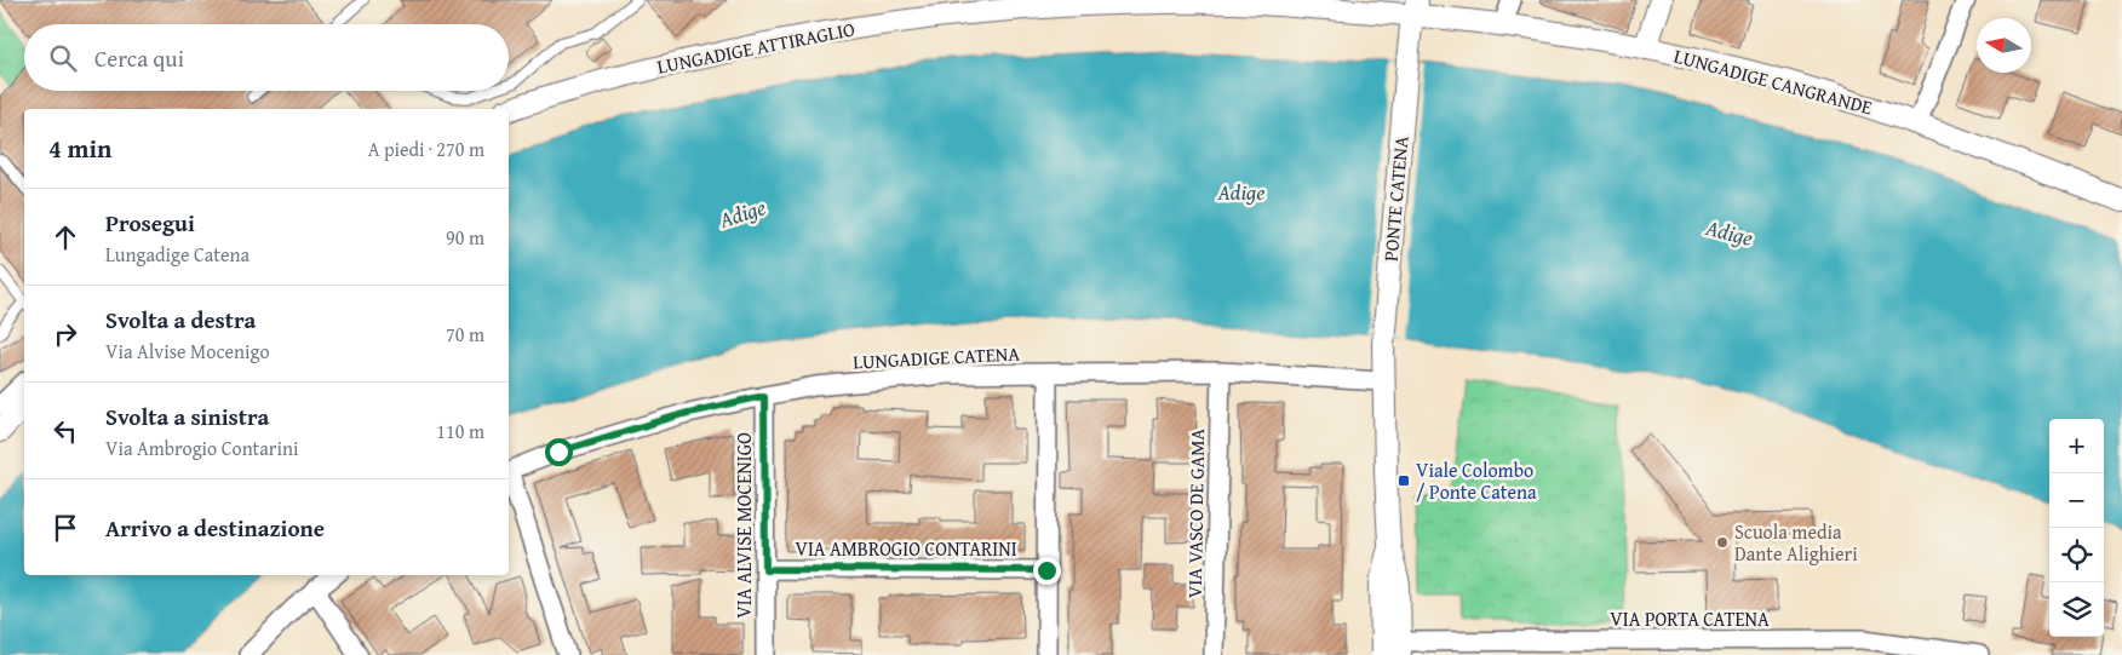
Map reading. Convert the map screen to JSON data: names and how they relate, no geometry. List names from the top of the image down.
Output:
{
  "streets": {
    "street": [
      "LUNGADIGE ATTIRAGLIO",
      "LUNGADIGE CANGRANDE",
      "PONTE CATENA",
      "LUNGADIGE CATENA",
      "VIA VASCO DE GAMA",
      "VIA ALVISE MOCENIGO",
      "VIA AMBROGIO CONTARINI",
      "VIA PORTA CATENA"
    ]
  },
  "crossings": [
    ["LUNGADIGE ATTIRAGLIO", "LUNGADIGE CANGRANDE"],
    ["LUNGADIGE ATTIRAGLIO", "PONTE CATENA"],
    ["LUNGADIGE CANGRANDE", "PONTE CATENA"],
    ["PONTE CATENA", "LUNGADIGE CATENA"],
    ["LUNGADIGE CATENA", "VIA VASCO DE GAMA"],
    ["LUNGADIGE CATENA", "VIA ALVISE MOCENIGO"],
    ["VIA ALVISE MOCENIGO", "VIA AMBROGIO CONTARINI"]
  ],
  "water": ["Adige"],
  "places": {
    "transit": ["Viale Colombo / Ponte Catena"],
    "other": ["Scuola media Dante Alighieri"]
  },
  "north": "left",
  "page": {
    "search": "Cerca qui",
    "heading": ["4 min", "A piedi · 270 m"],
    "list": [
      ["Prosegui", "Lungadige Catena", "90 m"],
      ["Svolta a destra", "Via Alvise Mocenigo", "70 m"],
      ["Svolta a sinistra", "Via Ambrogio Contarini", "110 m"],
      "Arrivo a destinazione"
    ],
    "map_buttons": ["+", "−"]
  }
}
